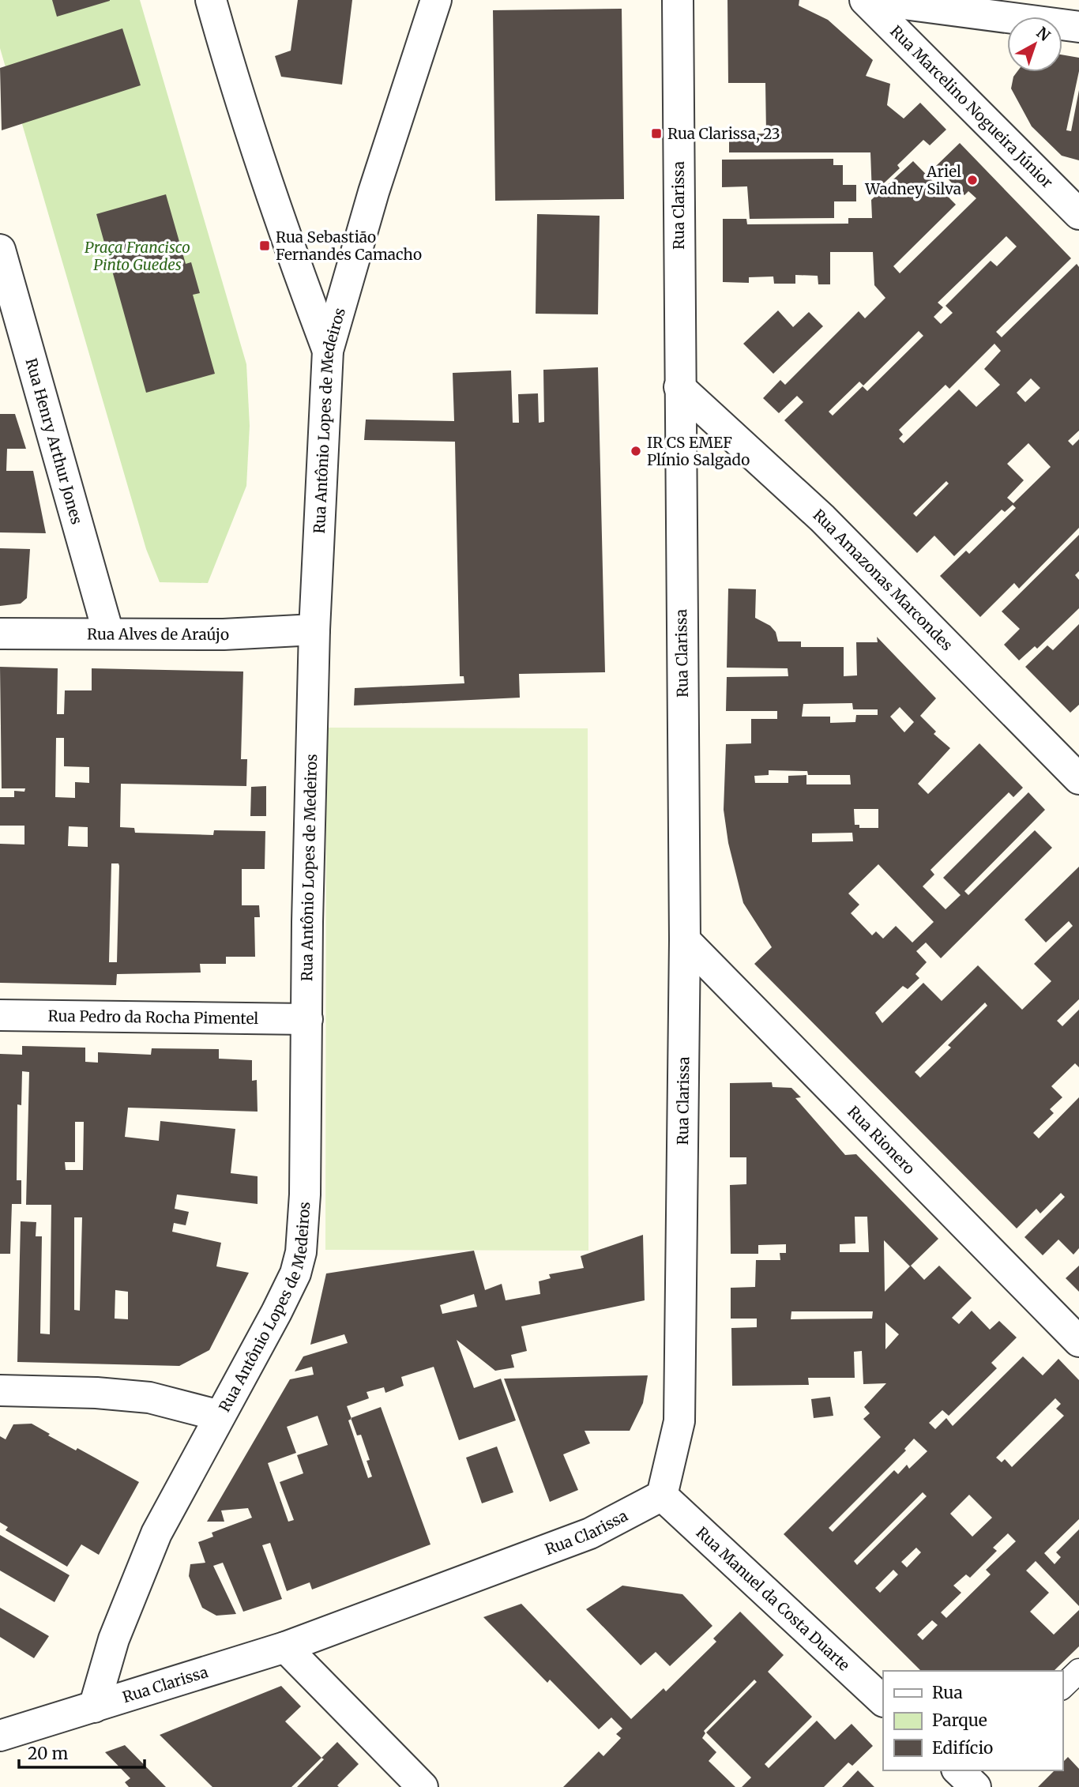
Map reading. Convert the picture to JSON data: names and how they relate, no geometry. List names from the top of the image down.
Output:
{
  "streets": {
    "street": [
      "Rua Marcelino Nogueira Júnior",
      "Rua Clarissa",
      "Rua Antônio Lopes de Medeiros",
      "Rua Henry Arthur Jones",
      "Rua Amazonas Marcondes",
      "Rua Alves de Araújo",
      "Rua Pedro da Rocha Pimentel",
      "Rua Rionero",
      "Rua Manuel da Costa Duarte"
    ]
  },
  "crossings": [
    ["Rua Clarissa", "Rua Antônio Lopes de Medeiros"],
    ["Rua Clarissa", "Rua Amazonas Marcondes"],
    ["Rua Clarissa", "Rua Rionero"],
    ["Rua Clarissa", "Rua Manuel da Costa Duarte"],
    ["Rua Antônio Lopes de Medeiros", "Rua Alves de Araújo"],
    ["Rua Antônio Lopes de Medeiros", "Rua Pedro da Rocha Pimentel"],
    ["Rua Henry Arthur Jones", "Rua Alves de Araújo"]
  ],
  "parks": ["Praça Francisco Pinto Guedes"],
  "places": {
    "transit": ["Rua Clarissa, 23", "Rua Sebastião Fernandes Camacho"],
    "other": ["Ariel Wadney Silva", "IR CS EMEF Plínio Salgado"]
  },
  "legend": ["Rua", "Parque", "Edifício"],
  "scale_bar": "20 m",
  "north": "top right"
}
